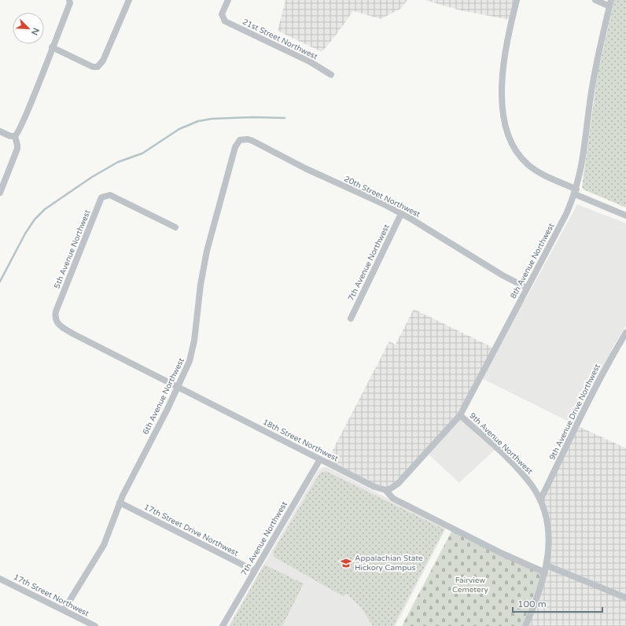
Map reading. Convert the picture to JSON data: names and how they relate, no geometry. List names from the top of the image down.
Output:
{
  "streets": {
    "street": [
      "21st Street Northwest",
      "20th Street Northwest",
      "5th Avenue Northwest",
      "8th Avenue Northwest",
      "7th Avenue Northwest",
      "6th Avenue Northwest",
      "9th Avenue Drive Northwest",
      "18th Street Northwest",
      "9th Avenue Northwest",
      "17th Street Drive Northwest",
      "17th Street Northwest"
    ]
  },
  "crossings": [
    ["20th Street Northwest", "8th Avenue Northwest"],
    ["20th Street Northwest", "7th Avenue Northwest"],
    ["20th Street Northwest", "6th Avenue Northwest"],
    ["5th Avenue Northwest", "18th Street Northwest"],
    ["8th Avenue Northwest", "18th Street Northwest"],
    ["8th Avenue Northwest", "9th Avenue Northwest"],
    ["7th Avenue Northwest", "18th Street Northwest"],
    ["7th Avenue Northwest", "17th Street Drive Northwest"],
    ["6th Avenue Northwest", "18th Street Northwest"],
    ["6th Avenue Northwest", "17th Street Drive Northwest"],
    ["6th Avenue Northwest", "17th Street Northwest"],
    ["9th Avenue Drive Northwest", "9th Avenue Northwest"],
    ["18th Street Northwest", "9th Avenue Northwest"]
  ],
  "parks": ["Fairview Cemetery"],
  "places": {
    "school or university": ["Appalachian State Hickory Campus"]
  },
  "scale_bar": "100 m",
  "north": "bottom right"
}
